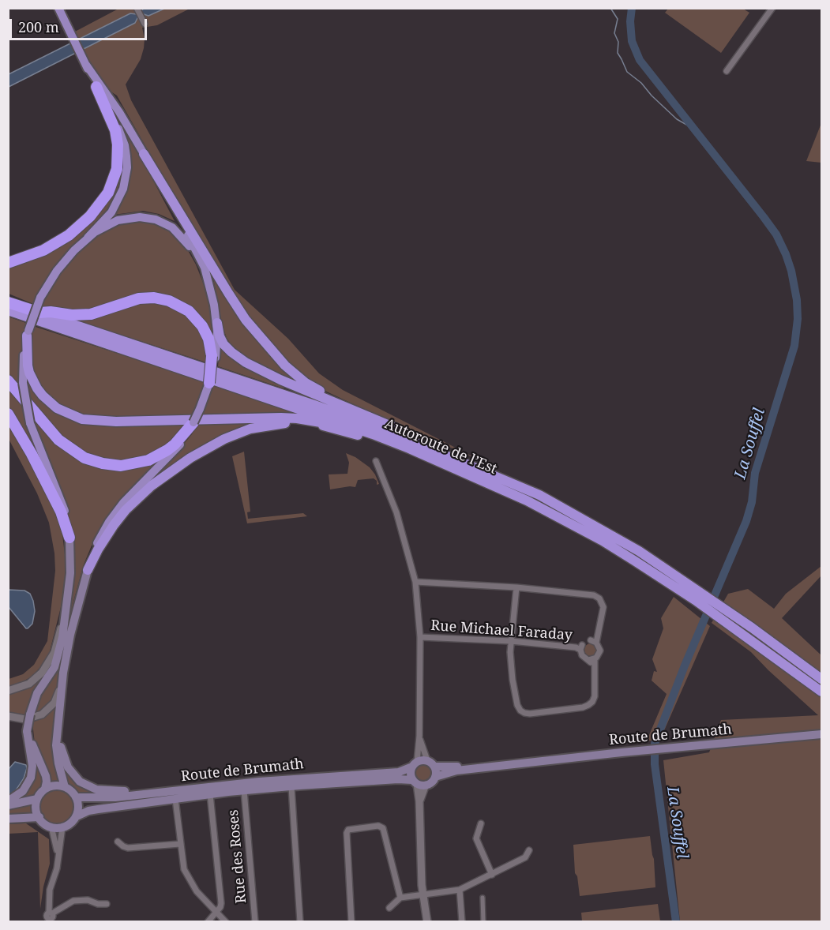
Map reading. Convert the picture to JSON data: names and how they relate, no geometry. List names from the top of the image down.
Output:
{
  "streets": {
    "highway": ["Autoroute de l’Est"],
    "main road": ["Route de Brumath"],
    "street": ["Rue Michael Faraday", "Rue des Roses"]
  },
  "crossings": [
    ["Route de Brumath", "Rue des Roses"]
  ],
  "water": ["La Souffel"],
  "scale_bar": "200 m"
}
